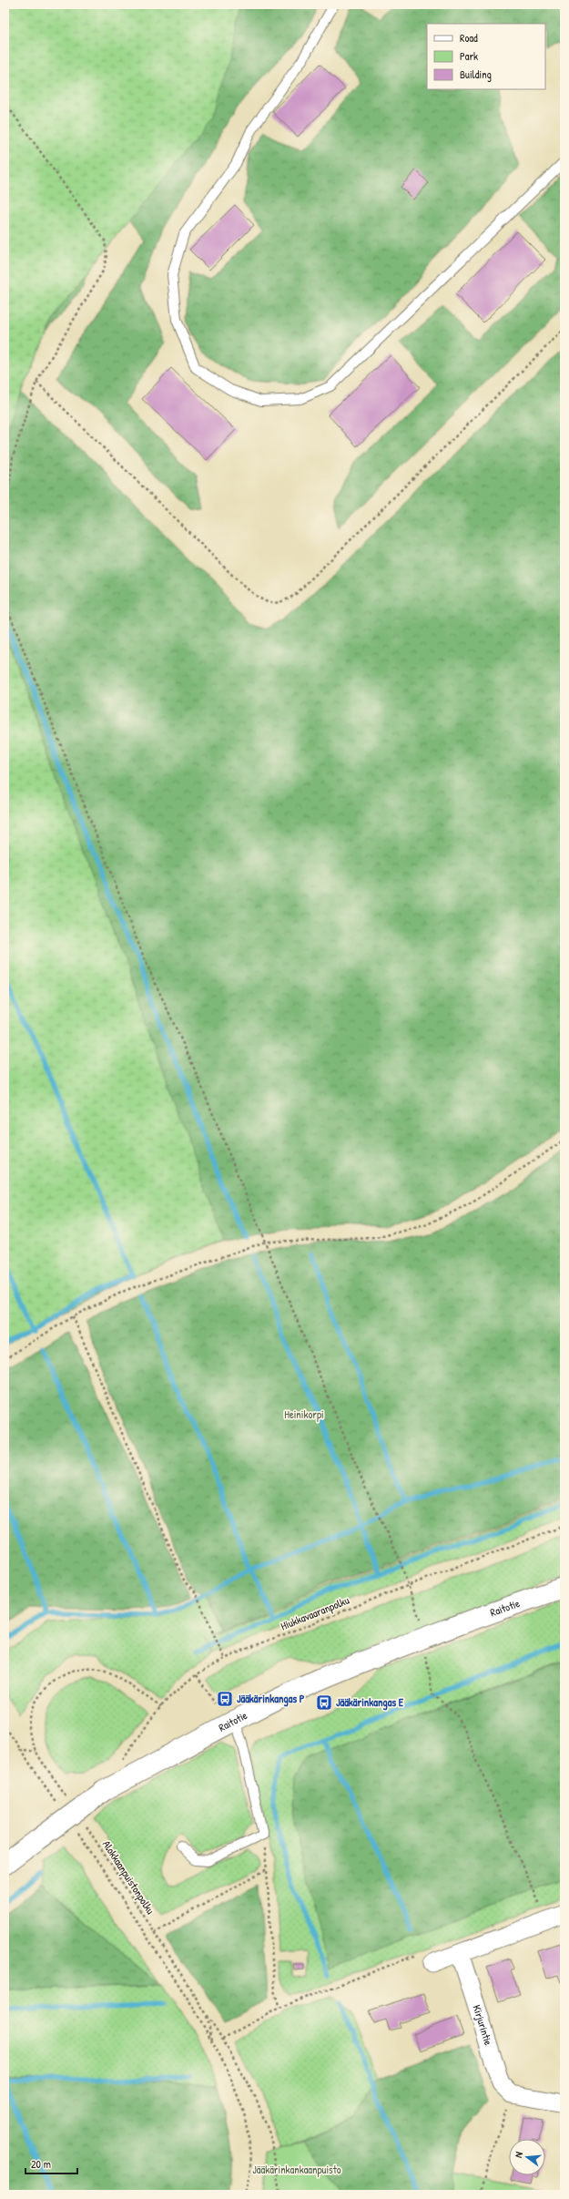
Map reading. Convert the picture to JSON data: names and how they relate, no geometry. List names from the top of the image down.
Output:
{
  "streets": {
    "main road": ["Raitotie"],
    "street": ["Kirjurintie"],
    "path": ["Hiukkavaaranpolku", "Alokkaanpuistonpolku"]
  },
  "parks": ["Heinikorpi", "Jääkärinkankaanpuisto"],
  "places": {
    "bus stop": ["Jääkärinkangas P", "Jääkärinkangas E"]
  },
  "legend": ["Road", "Park", "Building"],
  "scale_bar": "20 m",
  "north": "left"
}
